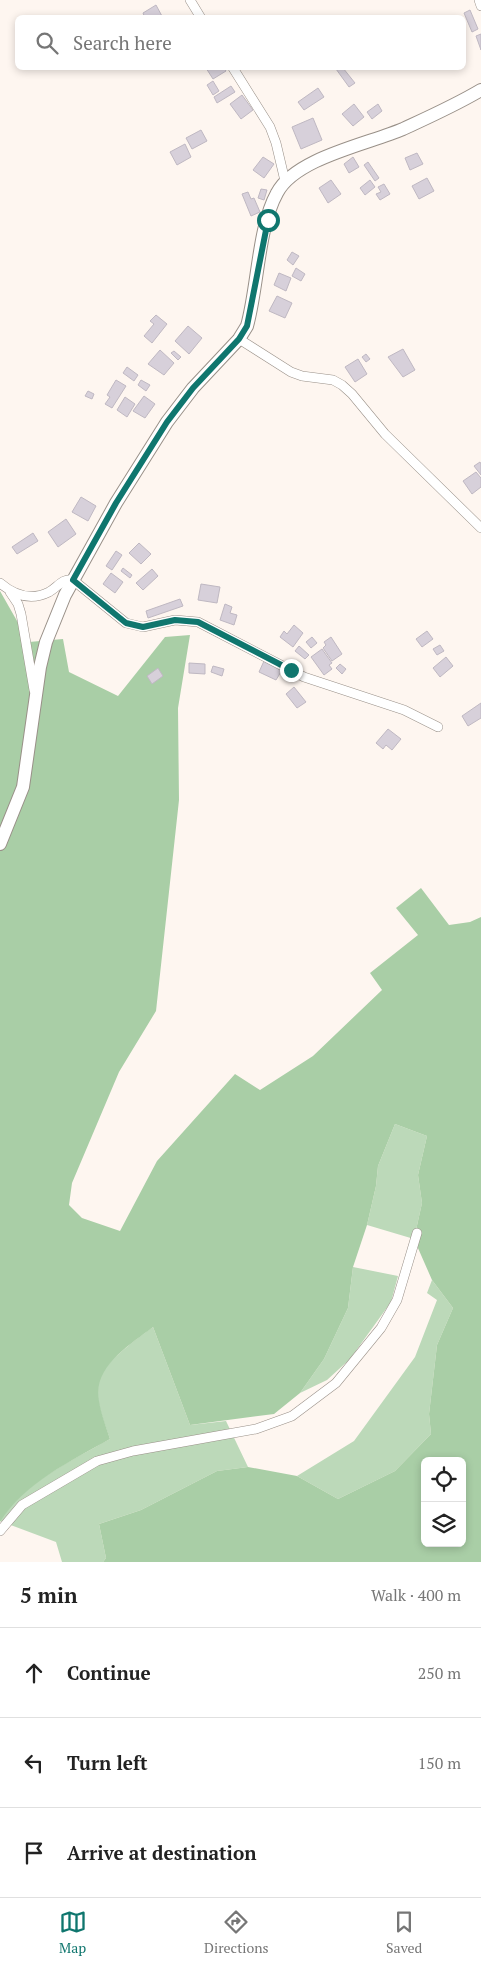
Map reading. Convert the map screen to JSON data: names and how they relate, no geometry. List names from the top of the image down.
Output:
{
  "page": {
    "search": "Search here",
    "heading": ["5 min", "Walk · 400 m"],
    "list": [
      ["Continue", "250 m"],
      ["Turn left", "150 m"],
      "Arrive at destination"
    ],
    "nav": ["Map", "Directions", "Saved"]
  }
}
